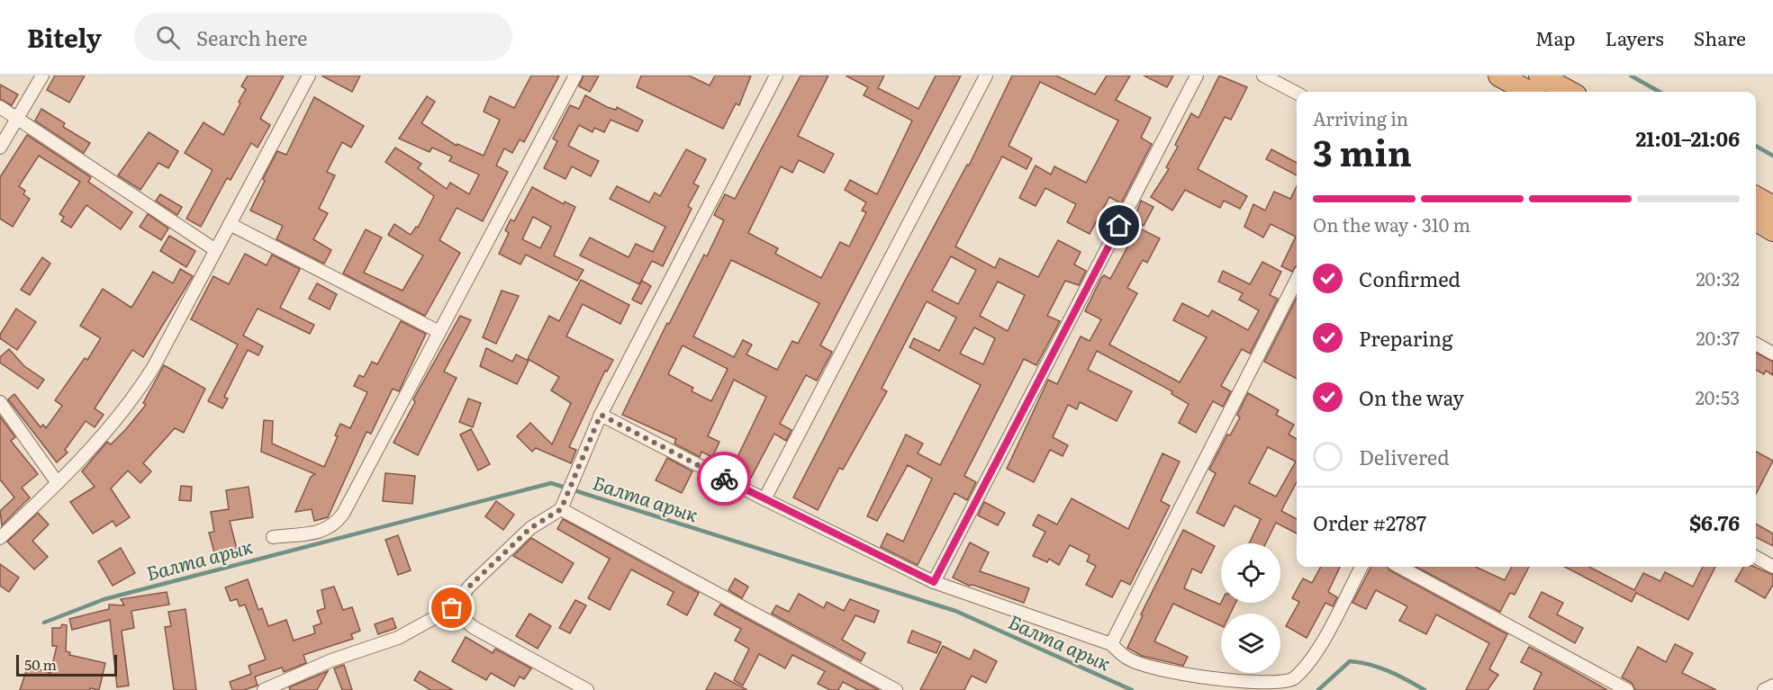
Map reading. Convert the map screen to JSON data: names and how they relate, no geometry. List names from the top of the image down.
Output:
{
  "water": ["Балта арык"],
  "scale_bar": "50 m",
  "page": {
    "header": "Bitely",
    "search": "Search here",
    "nav": ["Map", "Layers", "Share"],
    "heading": ["3 min", "Arriving in", "21:01–21:06"],
    "panel": ["Order #2787", "$6.76"],
    "bar": "On the way · 310 m",
    "list": [
      ["Confirmed", "20:32"],
      ["Preparing", "20:37"],
      ["On the way", "20:53"],
      "Delivered"
    ],
    "scale": "50 m"
  }
}
